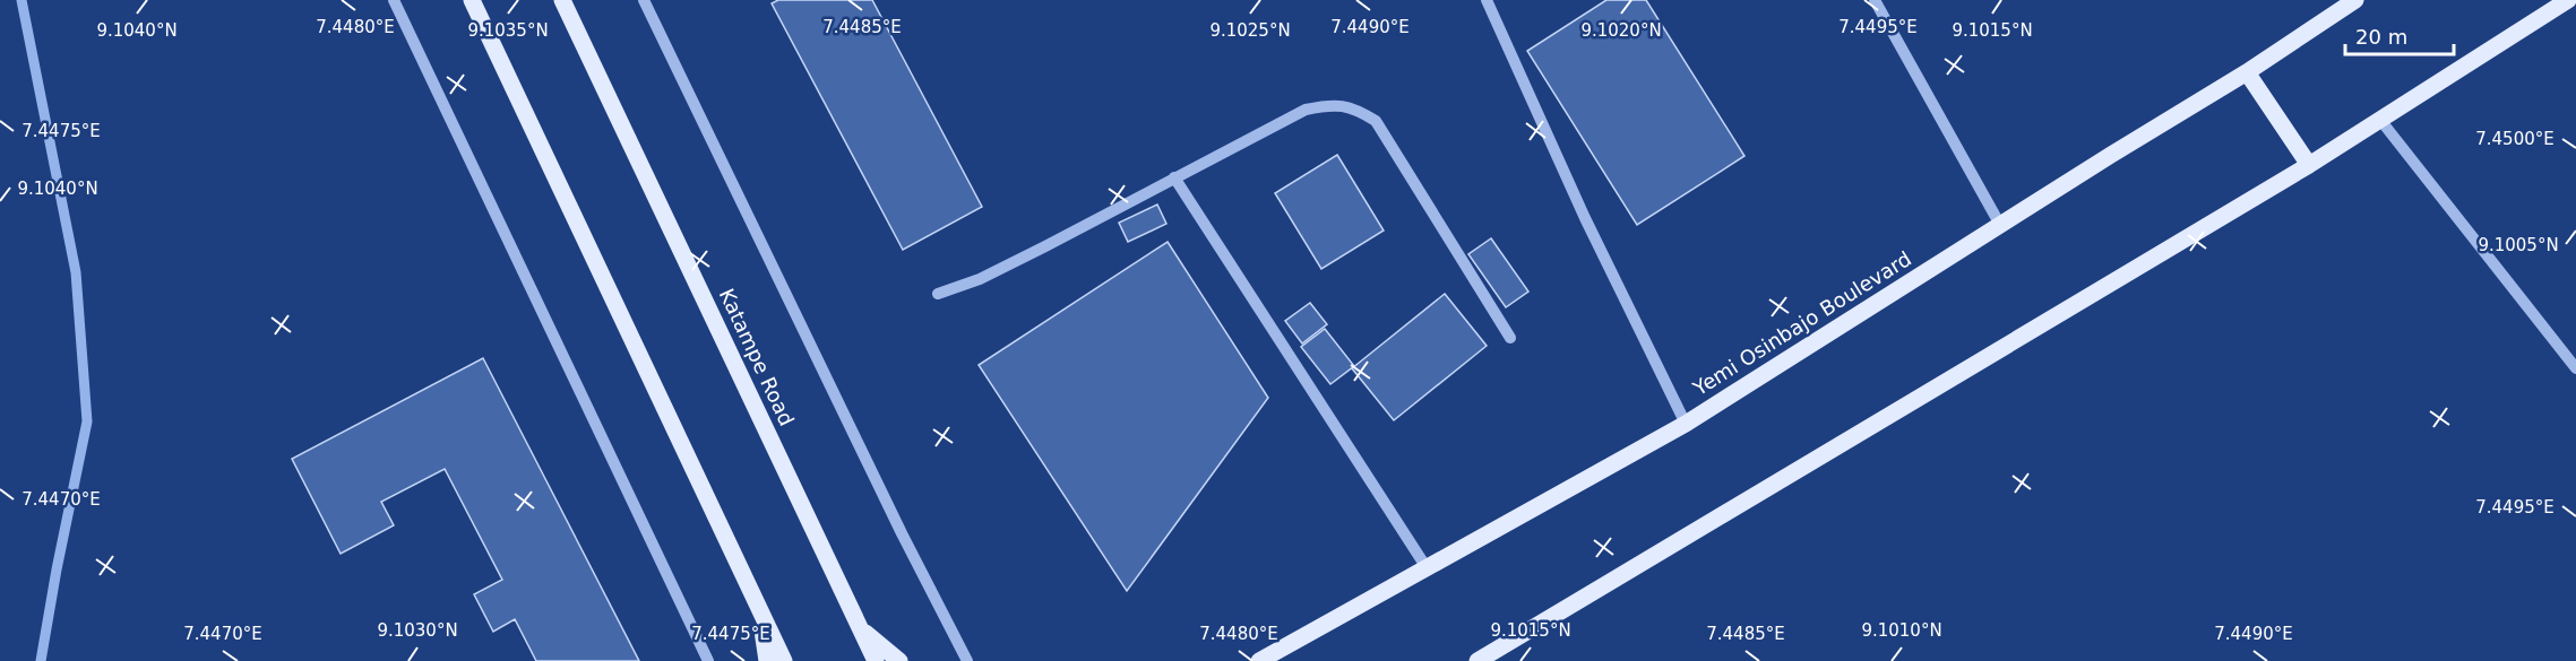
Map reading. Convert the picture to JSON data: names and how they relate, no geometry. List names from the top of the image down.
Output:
{
  "streets": {
    "main road": ["Yemi Osinbajo Boulevard", "Katampe Road"]
  },
  "scale_bar": "20 m",
  "coordinates": [
    "7.4485°E",
    "7.4480°E",
    "7.4490°E",
    "7.4495°E",
    "9.1040°N",
    "9.1035°N",
    "9.1025°N",
    "9.1020°N",
    "9.1015°N",
    "7.4475°E",
    "7.4500°E",
    "9.1005°N",
    "7.4470°E",
    "9.1030°N",
    "9.1010°N"
  ]
}
